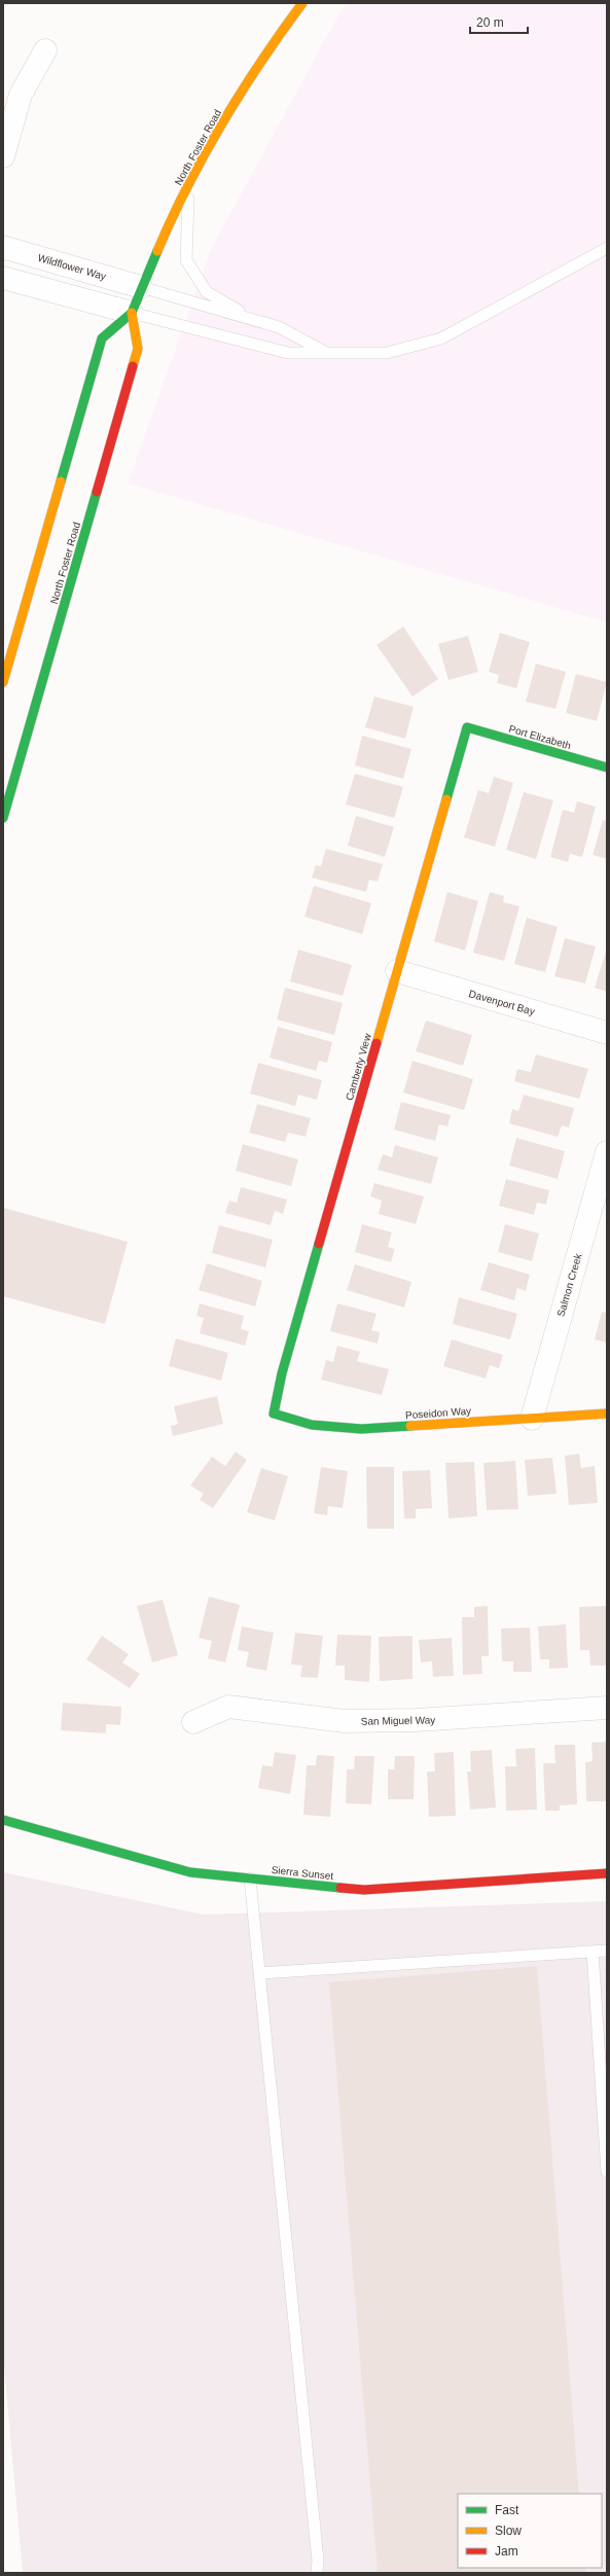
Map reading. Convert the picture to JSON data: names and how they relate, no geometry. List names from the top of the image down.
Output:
{
  "streets": {
    "street": [
      "North Foster Road",
      "Wildflower Way",
      "Port Elizabeth",
      "Davenport Bay",
      "Camberly View",
      "Salmon Creek",
      "Poseidon Way",
      "San Miguel Way",
      "Sierra Sunset"
    ]
  },
  "crossings": [
    ["North Foster Road", "Wildflower Way"],
    ["Port Elizabeth", "Camberly View"],
    ["Davenport Bay", "Camberly View"],
    ["Camberly View", "Poseidon Way"],
    ["Salmon Creek", "Poseidon Way"]
  ],
  "legend": ["Fast", "Slow", "Jam"],
  "scale_bar": "20 m"
}
